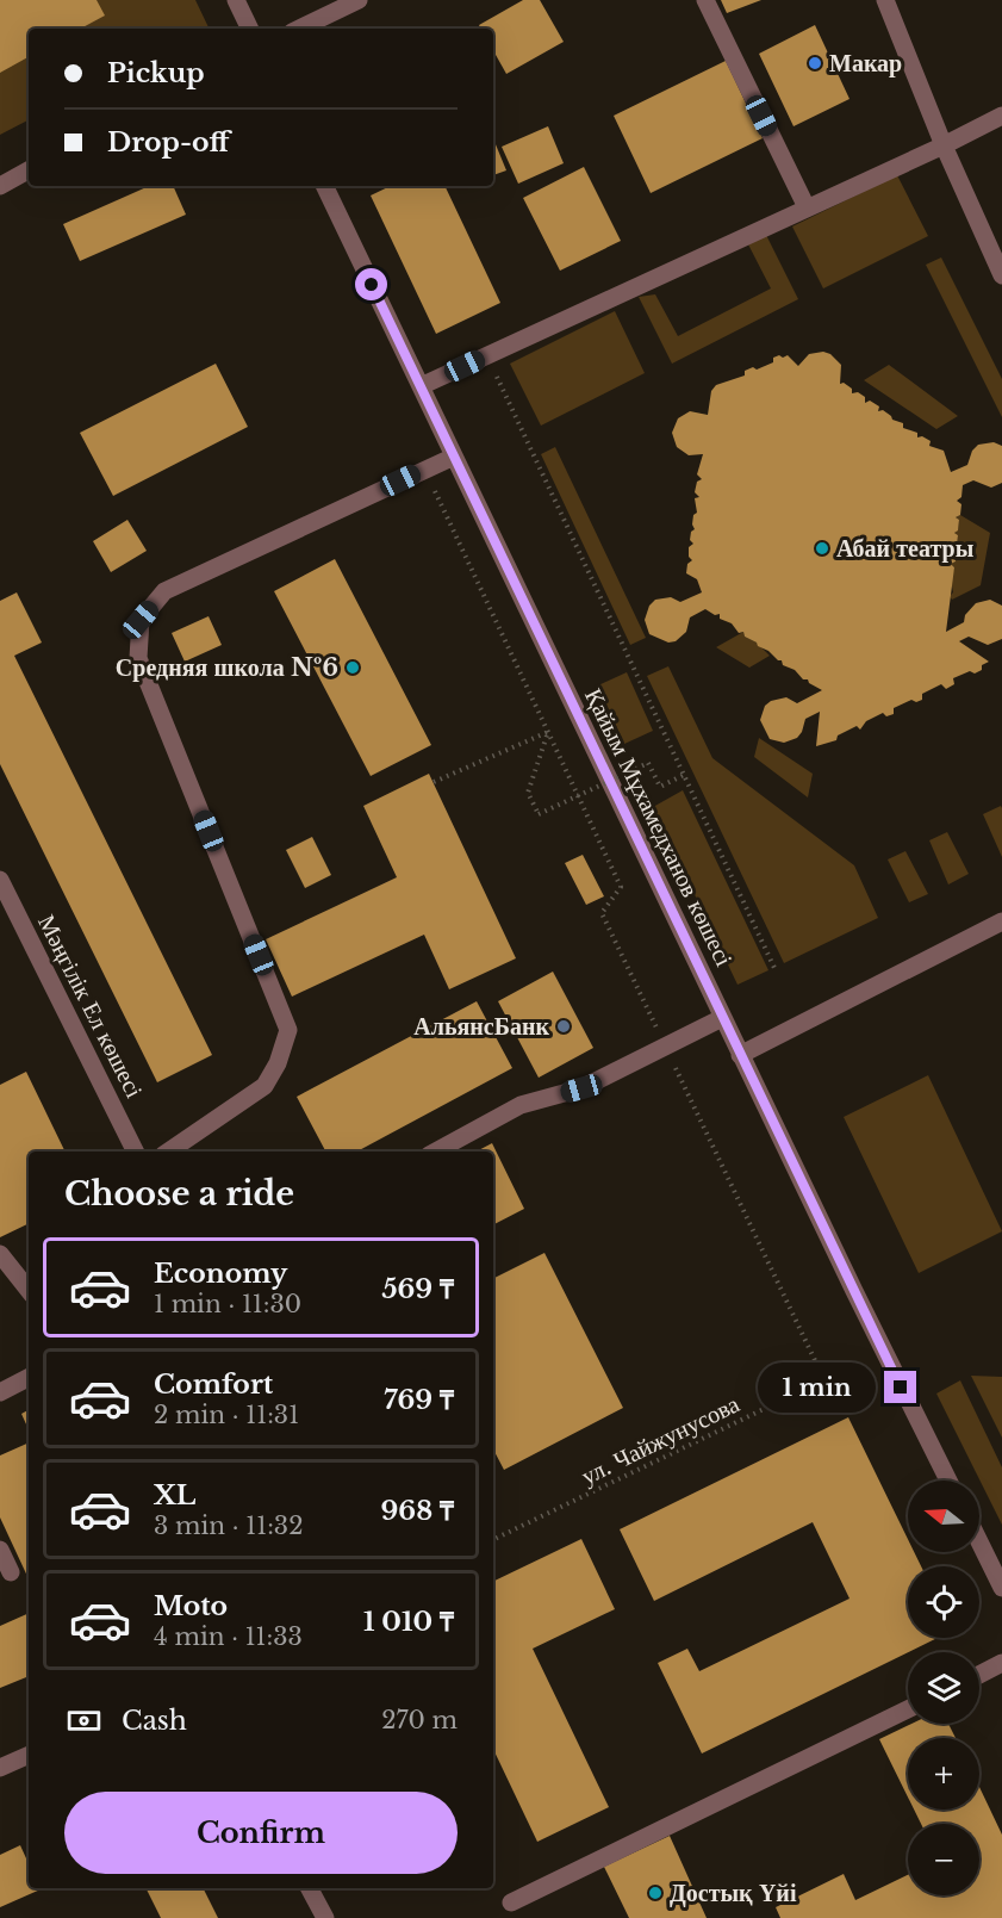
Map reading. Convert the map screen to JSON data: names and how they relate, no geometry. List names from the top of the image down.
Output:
{
  "streets": {
    "street": ["Қайым Мұхамедханов көшесі", "Мәңгілік Ел көшесі"],
    "path": ["ул. Чайжунусова"]
  },
  "crossings": [
    ["Қайым Мұхамедханов көшесі", "ул. Чайжунусова"]
  ],
  "places": [
    "Макар",
    "Абай театры",
    "Средняя школа №6",
    "АльянсБанк",
    "Достық Үйі"
  ],
  "north": "left",
  "page": {
    "banner": ["Pickup", "Drop-off"],
    "heading": "Choose a ride",
    "list": [
      {
        "name": "Economy",
        "note": "1 min · 11:30",
        "value": "569 ₸"
      },
      {
        "name": "Comfort",
        "note": "2 min · 11:31",
        "value": "769 ₸"
      },
      {
        "name": "XL",
        "note": "3 min · 11:32",
        "value": "968 ₸"
      },
      {
        "name": "Moto",
        "note": "4 min · 11:33",
        "value": "1 010 ₸"
      }
    ],
    "bubble": "1 min",
    "map_buttons": ["+", "−"],
    "pay": ["Cash", "270 m"],
    "buttons": "Confirm"
  }
}
